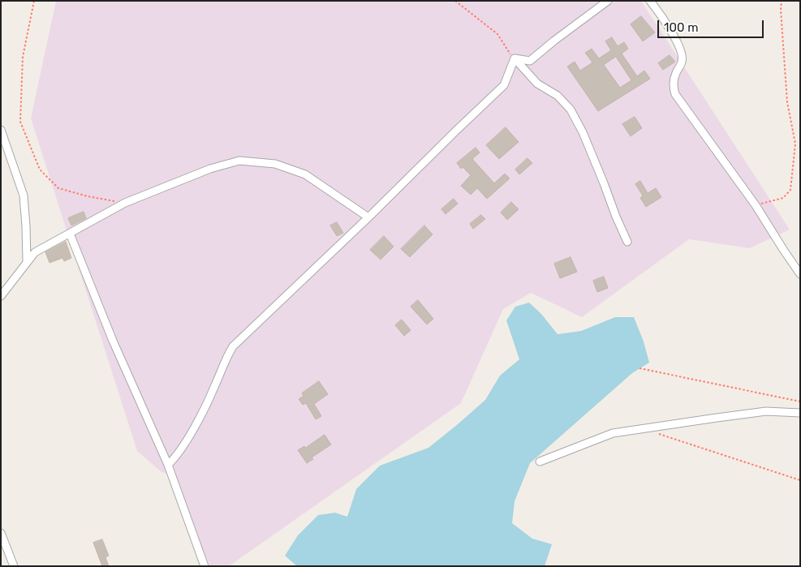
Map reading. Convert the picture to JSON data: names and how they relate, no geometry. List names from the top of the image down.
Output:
{
  "scale_bar": "100 m"
}
